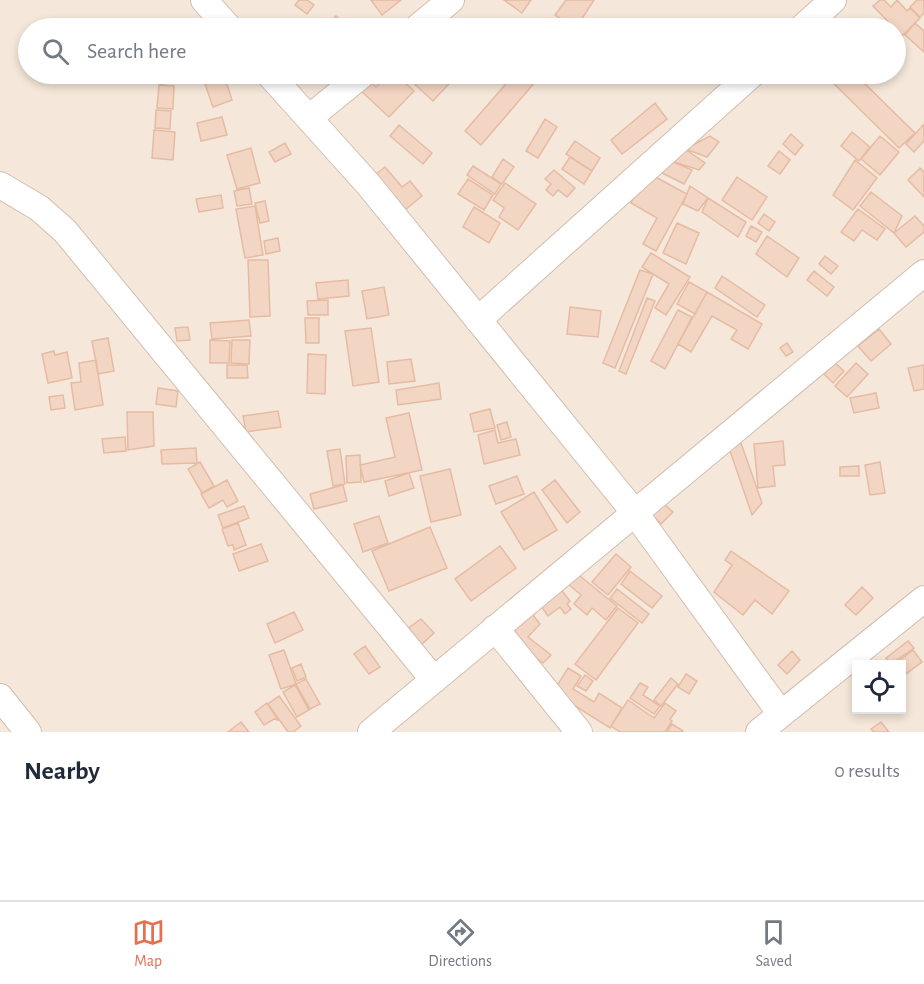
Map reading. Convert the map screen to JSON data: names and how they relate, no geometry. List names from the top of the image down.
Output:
{
  "page": {
    "search": "Search here",
    "heading": ["Nearby", "0 results"],
    "nav": ["Map", "Directions", "Saved"]
  }
}
